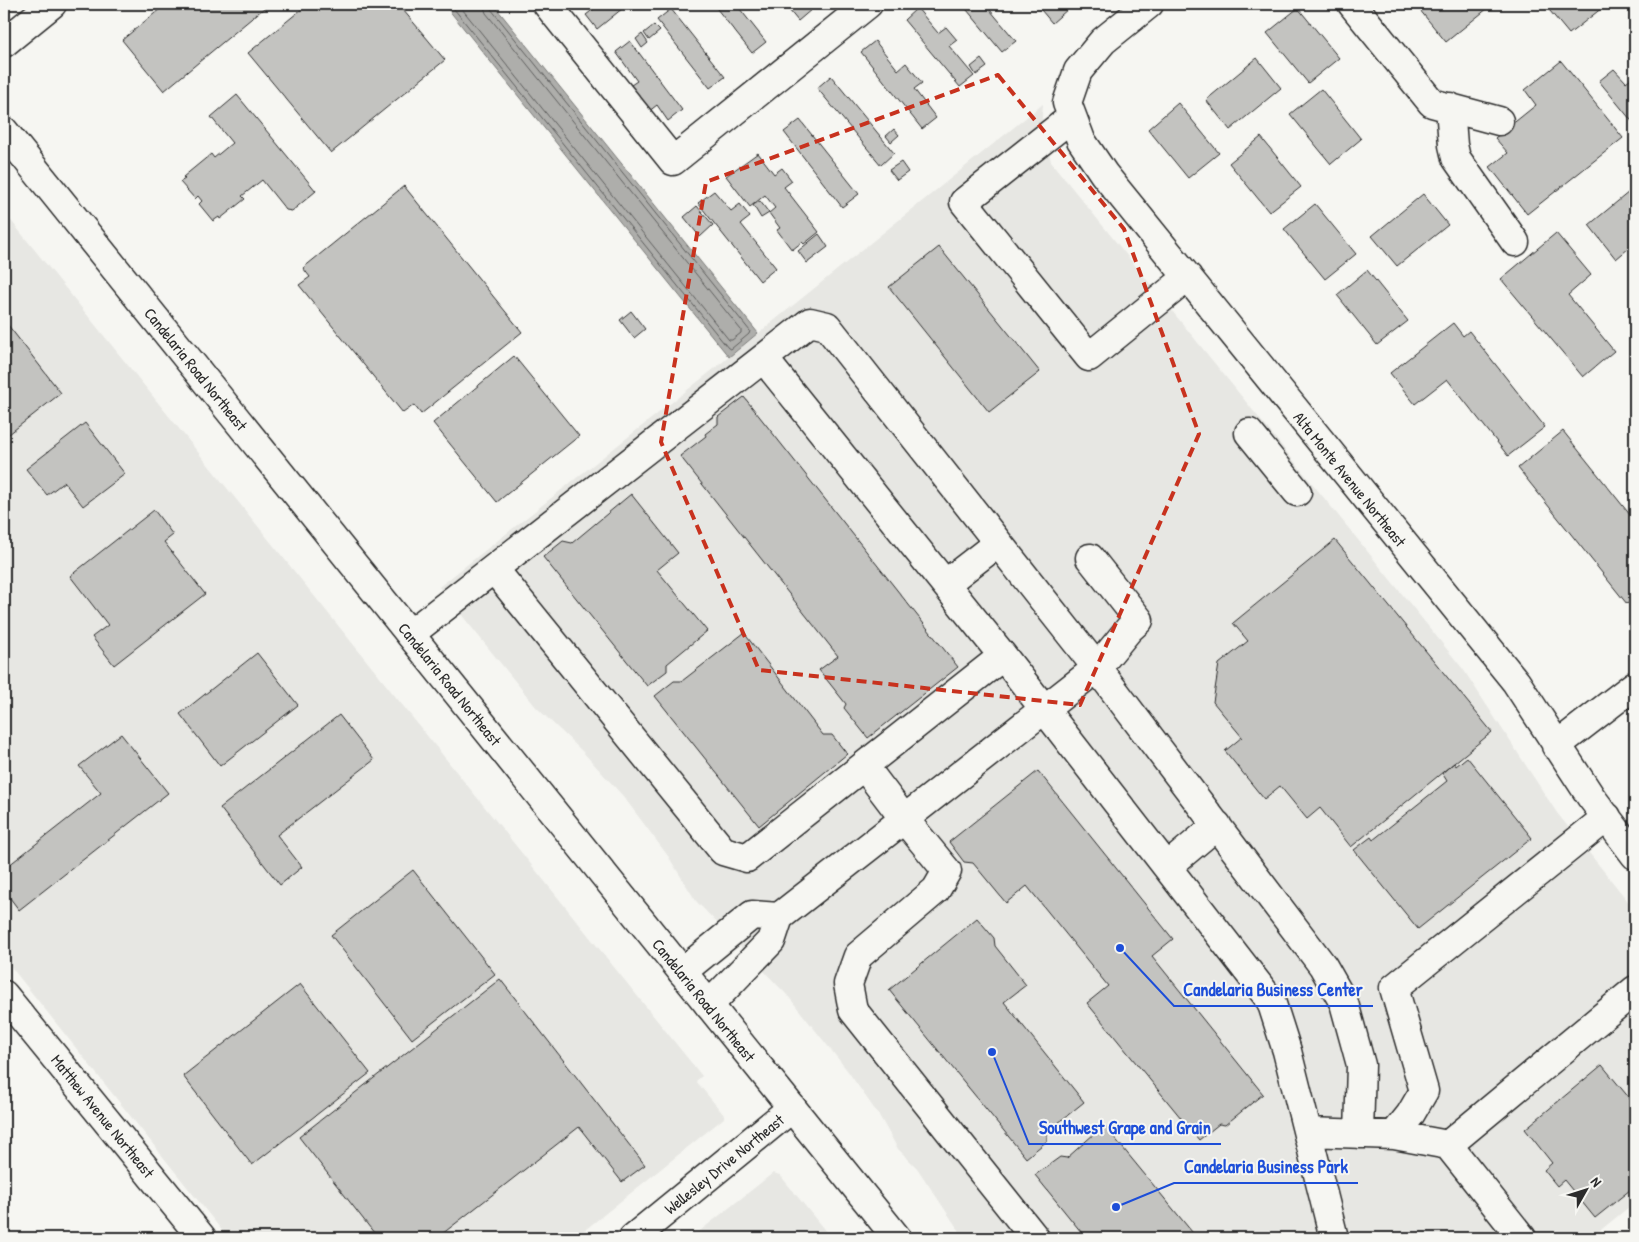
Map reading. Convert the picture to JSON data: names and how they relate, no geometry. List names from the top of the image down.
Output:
{
  "streets": {
    "street": [
      "Candelaria Road Northeast",
      "Alta Monte Avenue Northeast",
      "Matthew Avenue Northeast",
      "Wellesley Drive Northeast"
    ]
  },
  "crossings": [
    ["Candelaria Road Northeast", "Wellesley Drive Northeast"]
  ],
  "places": ["Candelaria Business Center", "Southwest Grape and Grain", "Candelaria Business Park"],
  "north": "top right"
}
